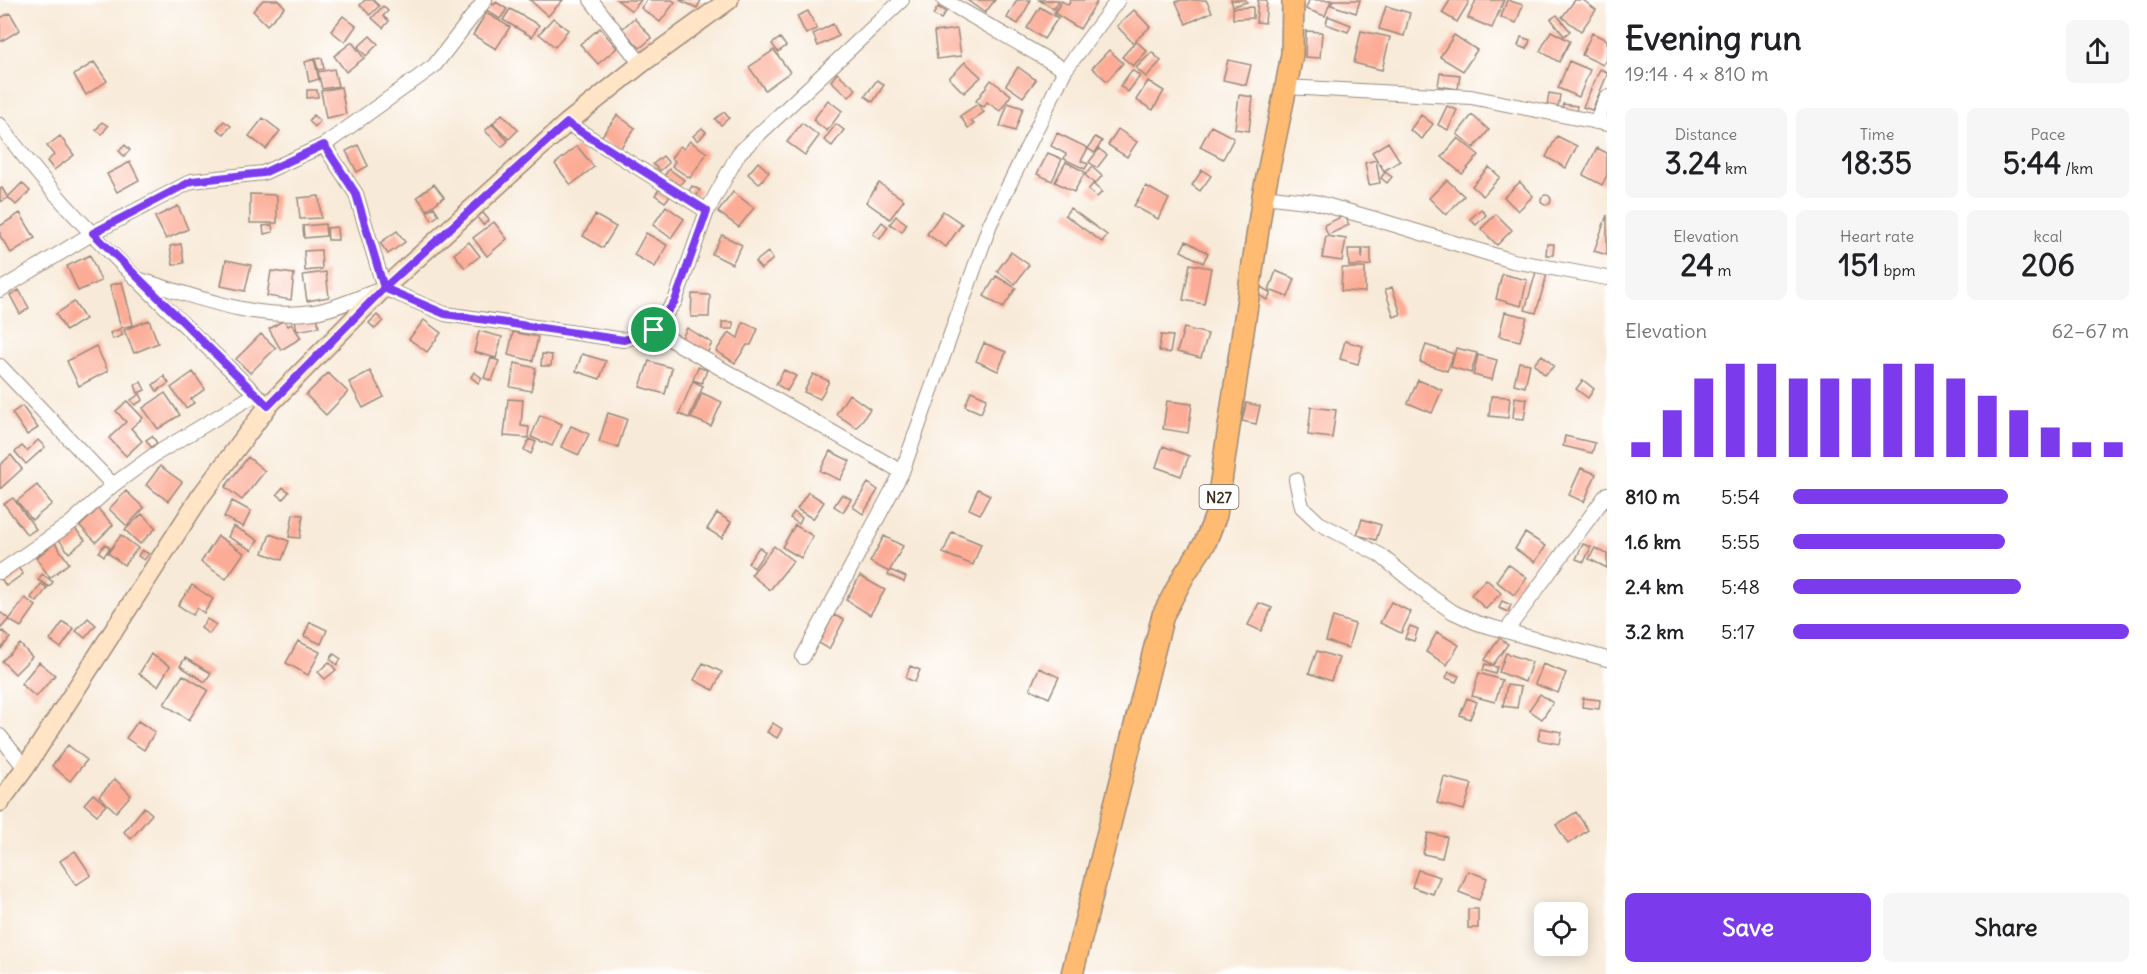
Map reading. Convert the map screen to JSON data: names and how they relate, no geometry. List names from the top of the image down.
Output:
{
  "streets": {
    "main road": ["N27"]
  },
  "page": {
    "heading": ["Evening run", "19:14 · 4 × 810 m"],
    "stats": [
      ["Distance", "3.24 km"],
      ["Time", "18:35"],
      ["Pace", "5:44 /km"],
      ["Elevation", "24 m"],
      ["Heart rate", "151 bpm"],
      ["kcal", "206"]
    ],
    "chart": ["Elevation", "62–67 m"],
    "list": [
      {
        "name": "810 m",
        "note": "5:54"
      },
      {
        "name": "1.6 km",
        "note": "5:55"
      },
      {
        "name": "2.4 km",
        "note": "5:48"
      },
      {
        "name": "3.2 km",
        "note": "5:17"
      }
    ],
    "buttons": ["Save", "Share"]
  }
}
